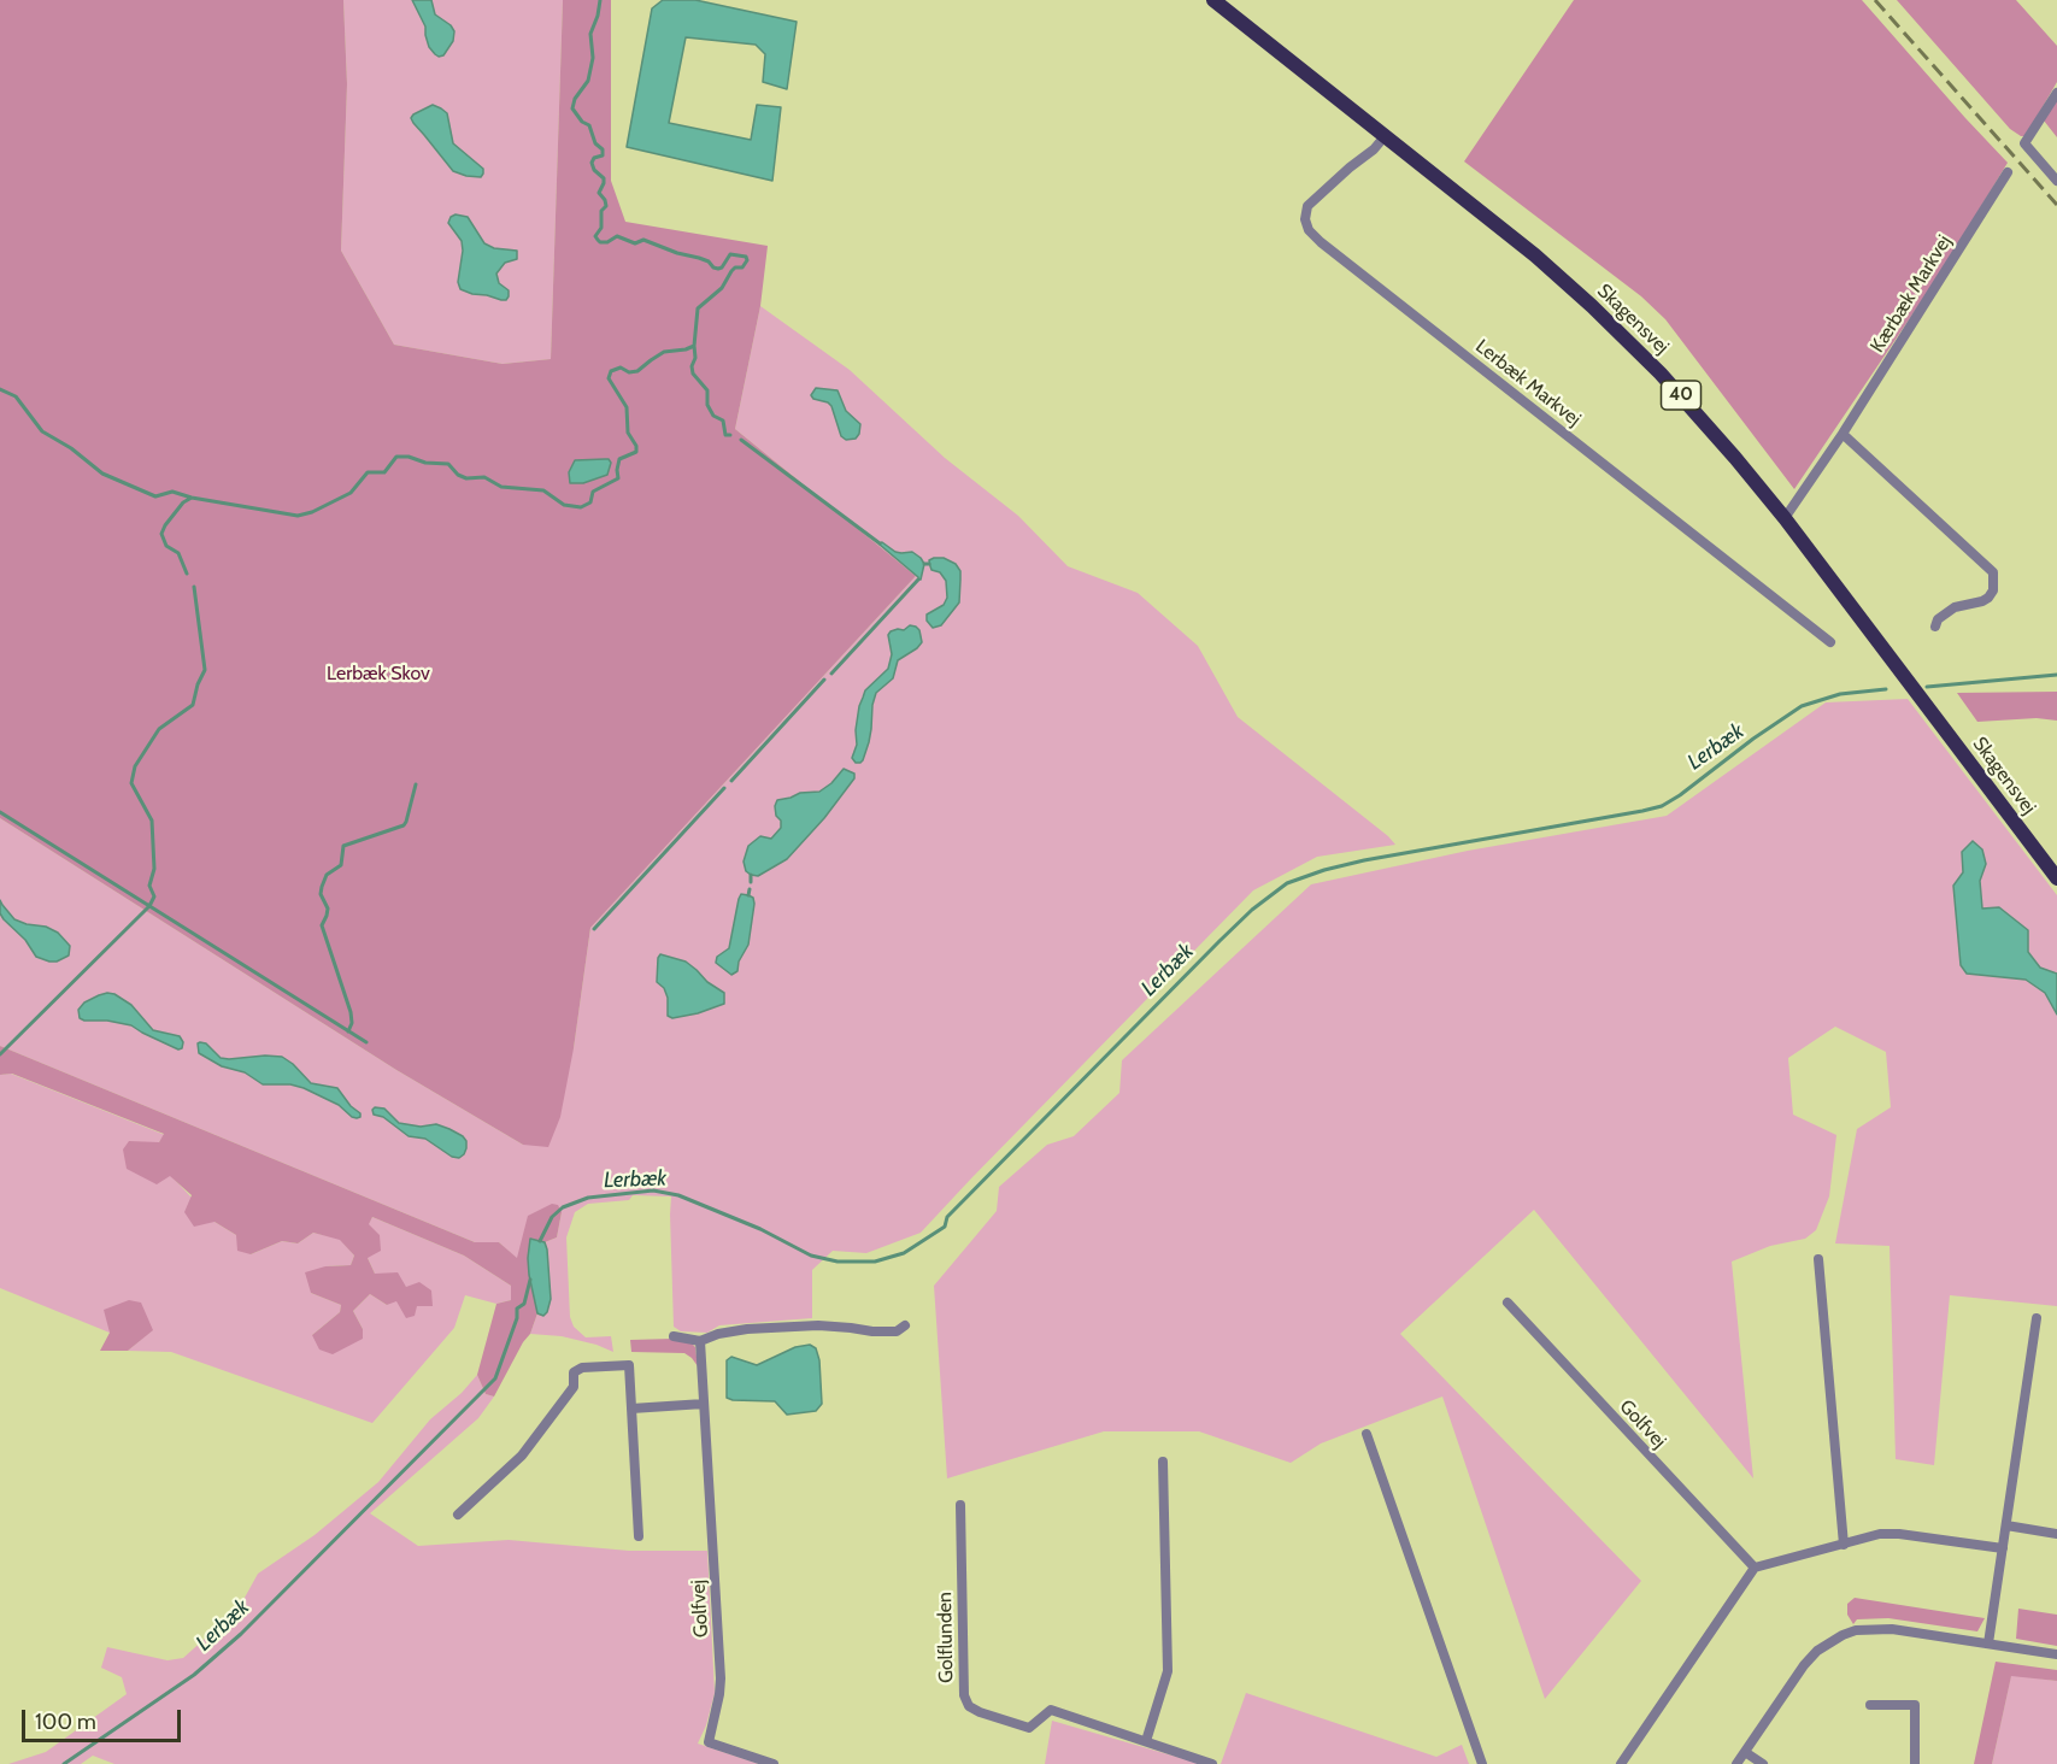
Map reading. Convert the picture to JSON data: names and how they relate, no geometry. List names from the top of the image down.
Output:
{
  "streets": {
    "main road": ["Skagensvej", "40"],
    "street": [
      "Kærbæk Markvej",
      "Lerbæk Markvej",
      "Golfvej",
      "Golflunden"
    ]
  },
  "crossings": [
    ["Kærbæk Markvej", "Skagensvej"],
    ["Skagensvej", "Lerbæk Markvej"]
  ],
  "water": ["Lerbæk"],
  "parks": ["Lerbæk Skov"],
  "scale_bar": "100 m"
}
